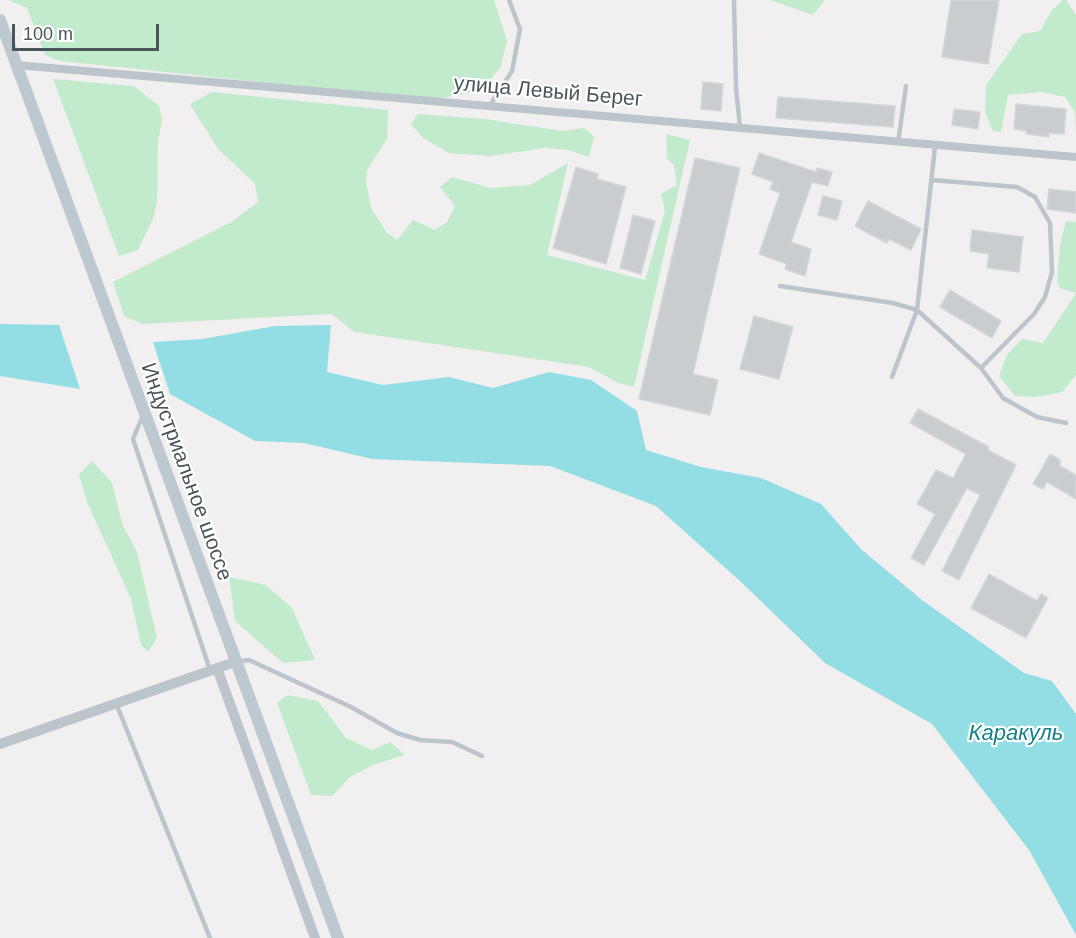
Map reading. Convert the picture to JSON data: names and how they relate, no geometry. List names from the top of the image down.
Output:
{
  "streets": {
    "main road": ["Индустриальное шоссе"],
    "street": ["улица Левый Берег"]
  },
  "crossings": [
    ["улица Левый Берег", "Индустриальное шоссе"]
  ],
  "water": ["Каракуль"],
  "scale_bar": "100 m"
}
